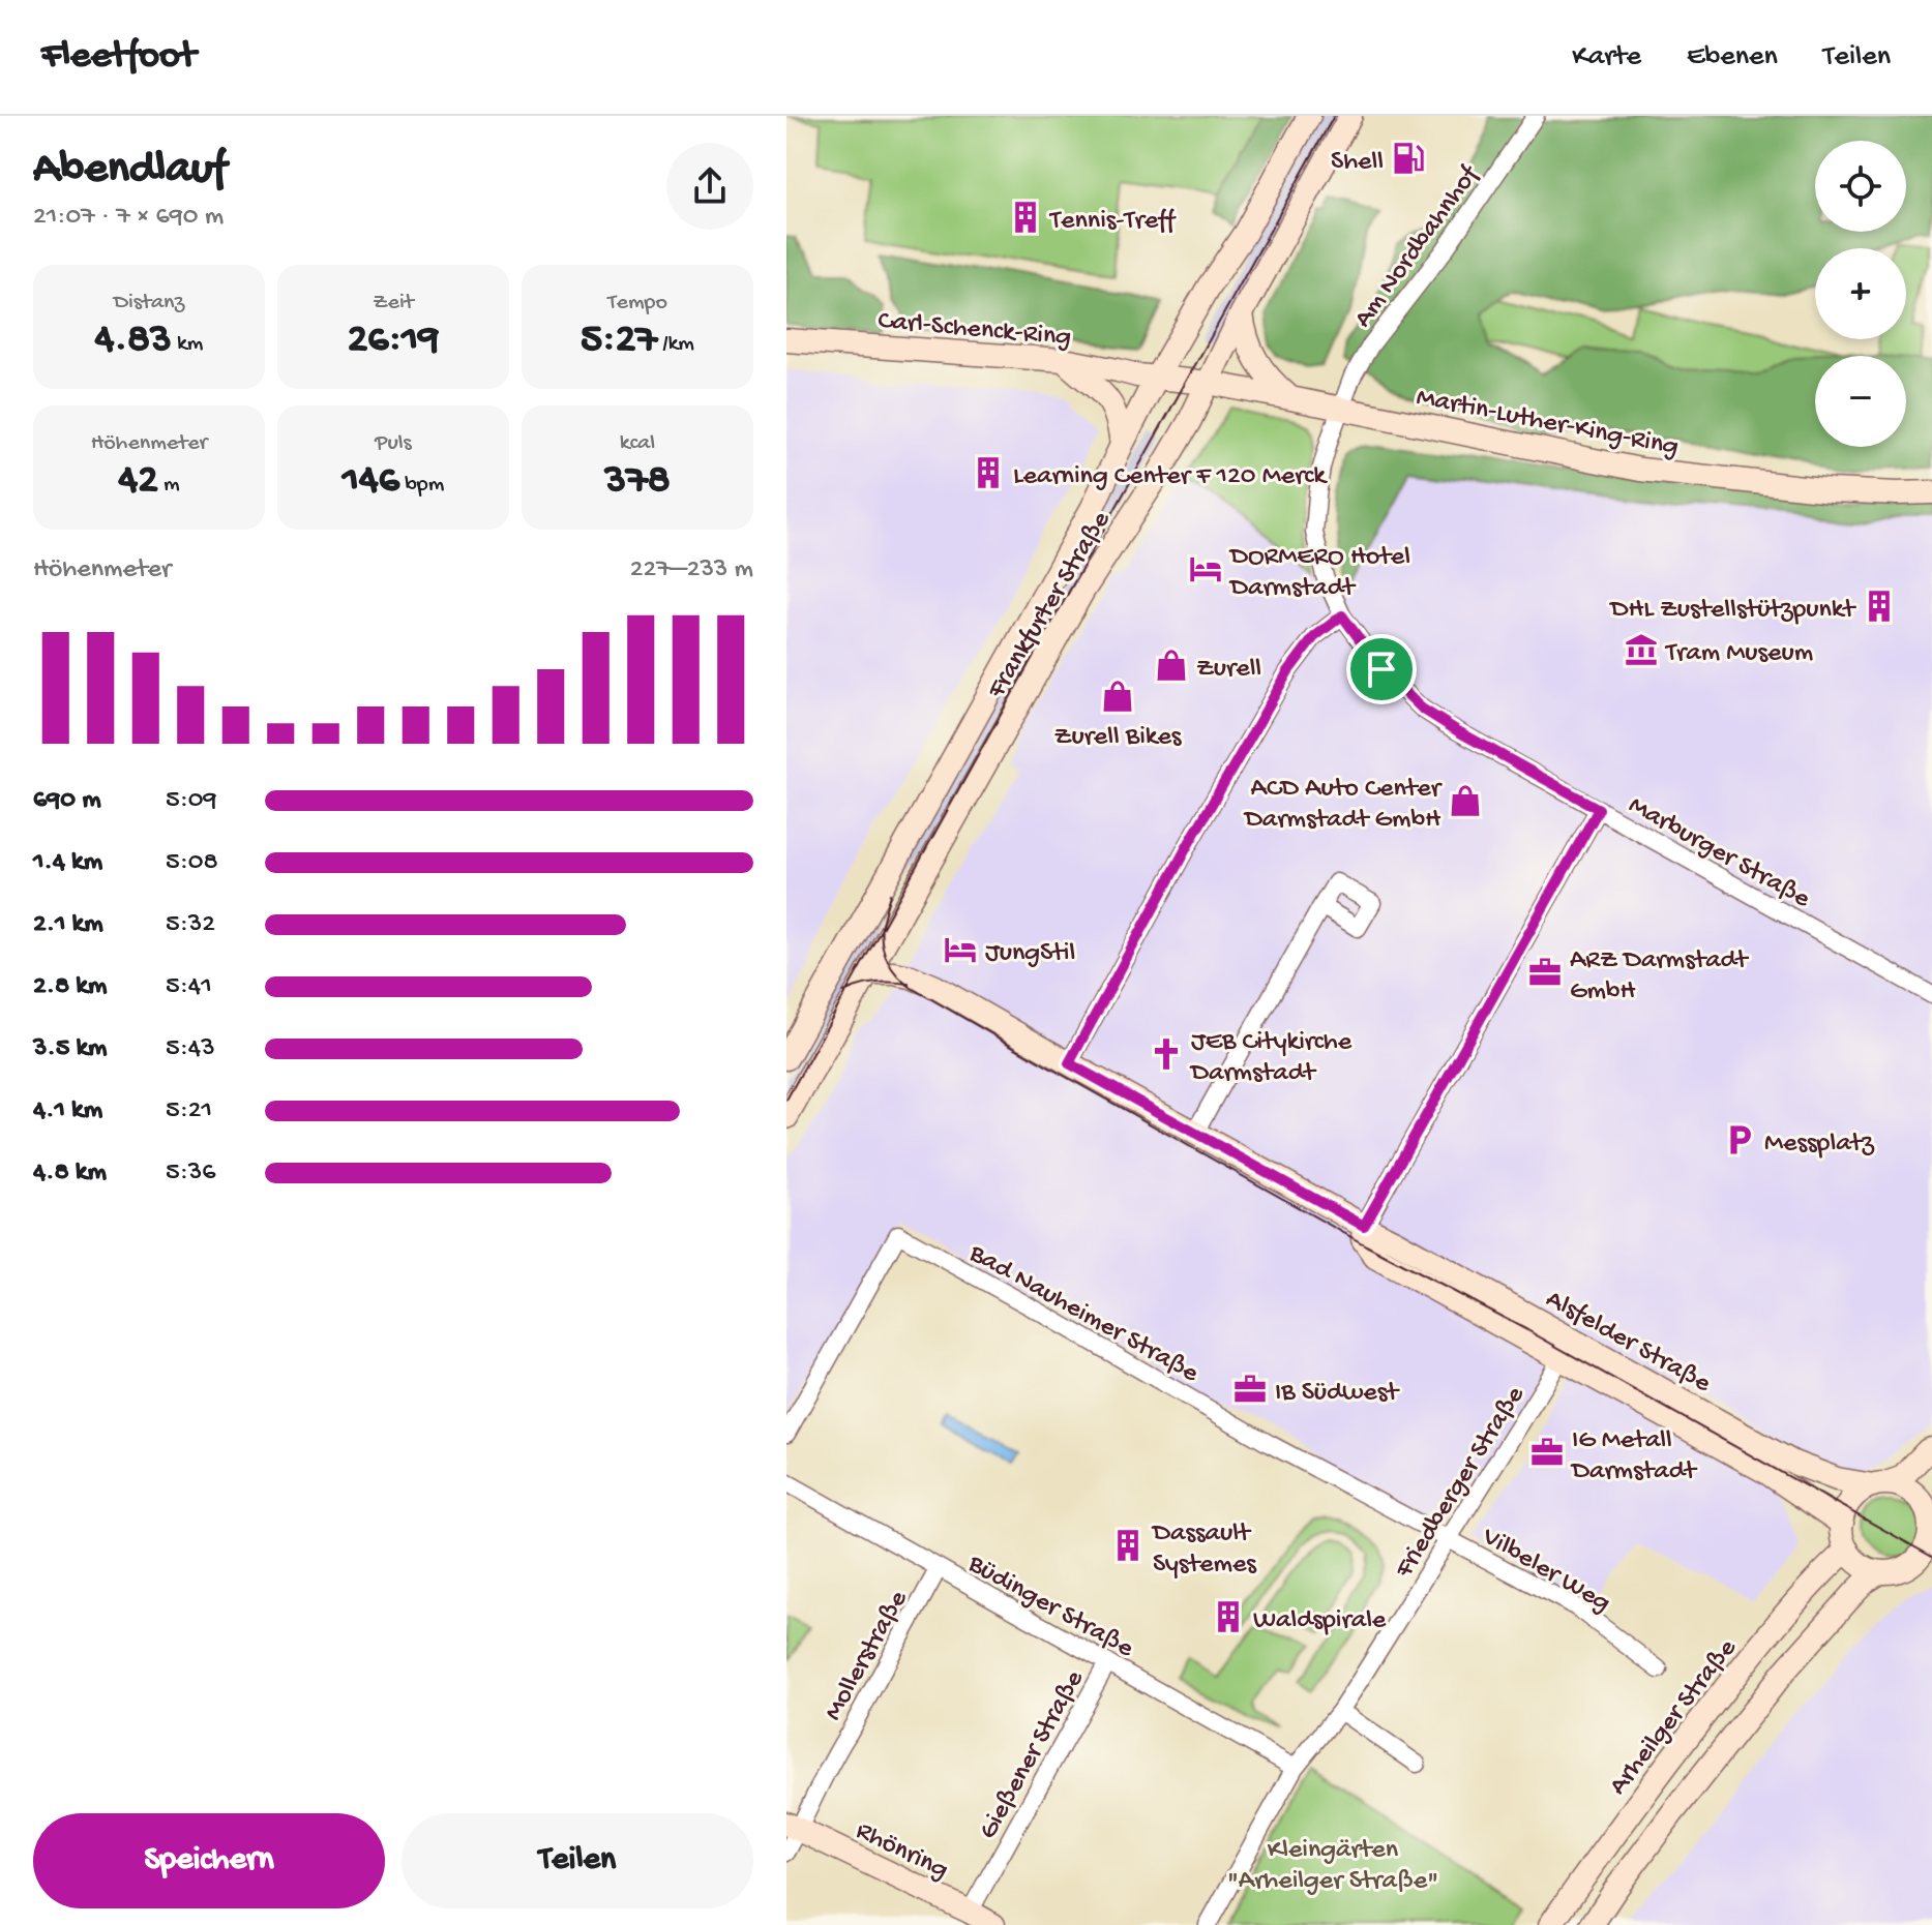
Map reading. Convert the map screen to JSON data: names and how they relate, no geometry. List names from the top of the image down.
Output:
{
  "streets": {
    "main road": [
      "Carl-Schenck-Ring",
      "Martin-Luther-King-Ring",
      "Frankfurter Straße",
      "Alsfelder Straße",
      "Arheilger Straße",
      "Rhönring"
    ],
    "street": [
      "Am Nordbahnhof",
      "Marburger Straße",
      "Bad Nauheimer Straße",
      "Friedberger Straße",
      "Vilbeler Weg",
      "Büdinger Straße",
      "Mollerstraße",
      "Gießener Straße"
    ]
  },
  "crossings": [
    ["Am Nordbahnhof", "Martin-Luther-King-Ring"],
    ["Am Nordbahnhof", "Marburger Straße"],
    ["Carl-Schenck-Ring", "Martin-Luther-King-Ring"],
    ["Carl-Schenck-Ring", "Frankfurter Straße"],
    ["Martin-Luther-King-Ring", "Frankfurter Straße"],
    ["Martin-Luther-King-Ring", "Marburger Straße"],
    ["Frankfurter Straße", "Alsfelder Straße"],
    ["Bad Nauheimer Straße", "Friedberger Straße"],
    ["Bad Nauheimer Straße", "Vilbeler Weg"],
    ["Alsfelder Straße", "Friedberger Straße"],
    ["Alsfelder Straße", "Arheilger Straße"],
    ["Friedberger Straße", "Vilbeler Weg"],
    ["Friedberger Straße", "Büdinger Straße"],
    ["Büdinger Straße", "Mollerstraße"],
    ["Büdinger Straße", "Gießener Straße"],
    ["Mollerstraße", "Rhönring"],
    ["Gießener Straße", "Rhönring"]
  ],
  "parks": ["Kleingärten \"Arheilger Straße\""],
  "places": {
    "fuel station": ["Shell"],
    "building": [
      "Tennis-Treff",
      "Learning Center F 120 Merck",
      "DHL Zustellstützpunkt",
      "Dassault Systemes",
      "Waldspirale"
    ],
    "hotel": ["DORMERO Hotel Darmstadt", "JungStil"],
    "museum": ["Tram Museum"],
    "shop": ["Zurell", "Zurell Bikes", "ACD Auto Center Darmstadt GmbH"],
    "office": ["ARZ Darmstadt GmbH", "IB Südwest", "IG Metall Darmstadt"],
    "church": ["JEB Citykirche Darmstadt"],
    "parking": ["Messplatz"]
  },
  "page": {
    "header": "Fleetfoot",
    "nav": ["Karte", "Ebenen", "Teilen"],
    "heading": ["Abendlauf", "21:07 · 7 × 690 m"],
    "map_buttons": ["+", "−"],
    "stats": [
      ["Distanz", "4.83 km"],
      ["Zeit", "26:19"],
      ["Tempo", "5:27 /km"],
      ["Höhenmeter", "42 m"],
      ["Puls", "146 bpm"],
      ["kcal", "378"]
    ],
    "chart": ["Höhenmeter", "227–233 m"],
    "list": [
      {
        "name": "690 m",
        "note": "5:09"
      },
      {
        "name": "1.4 km",
        "note": "5:08"
      },
      {
        "name": "2.1 km",
        "note": "5:32"
      },
      {
        "name": "2.8 km",
        "note": "5:41"
      },
      {
        "name": "3.5 km",
        "note": "5:43"
      },
      {
        "name": "4.1 km",
        "note": "5:21"
      },
      {
        "name": "4.8 km",
        "note": "5:36"
      }
    ],
    "buttons": ["Speichern", "Teilen"]
  }
}
